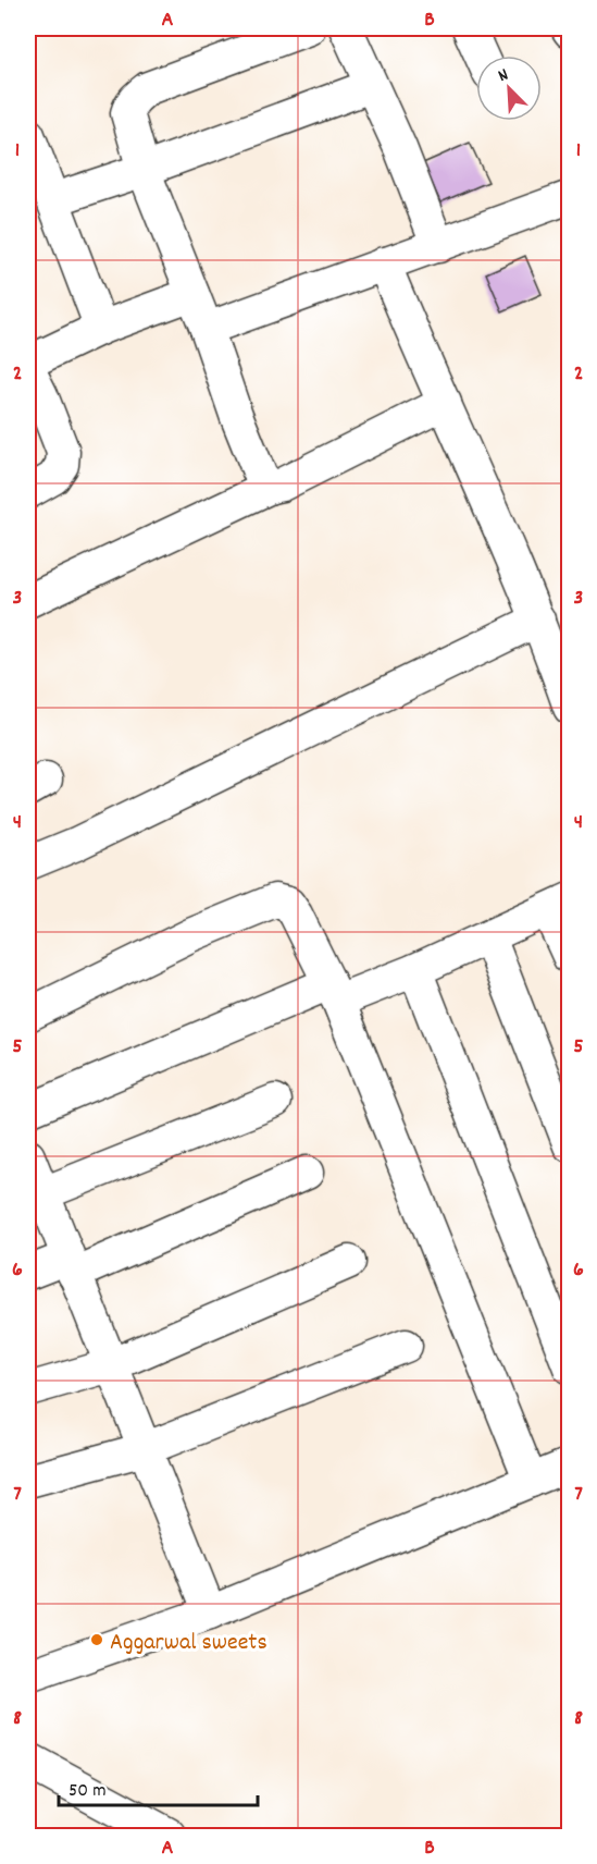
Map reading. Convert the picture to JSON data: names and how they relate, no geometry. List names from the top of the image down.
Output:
{
  "places": ["Aggarwal sweets"],
  "scale_bar": "50 m",
  "north": "top left",
  "grid": {
    "columns": ["A", "B"],
    "rows": [
      "1",
      "2",
      "3",
      "4",
      "5",
      "6",
      "7",
      "8"
    ]
  }
}
